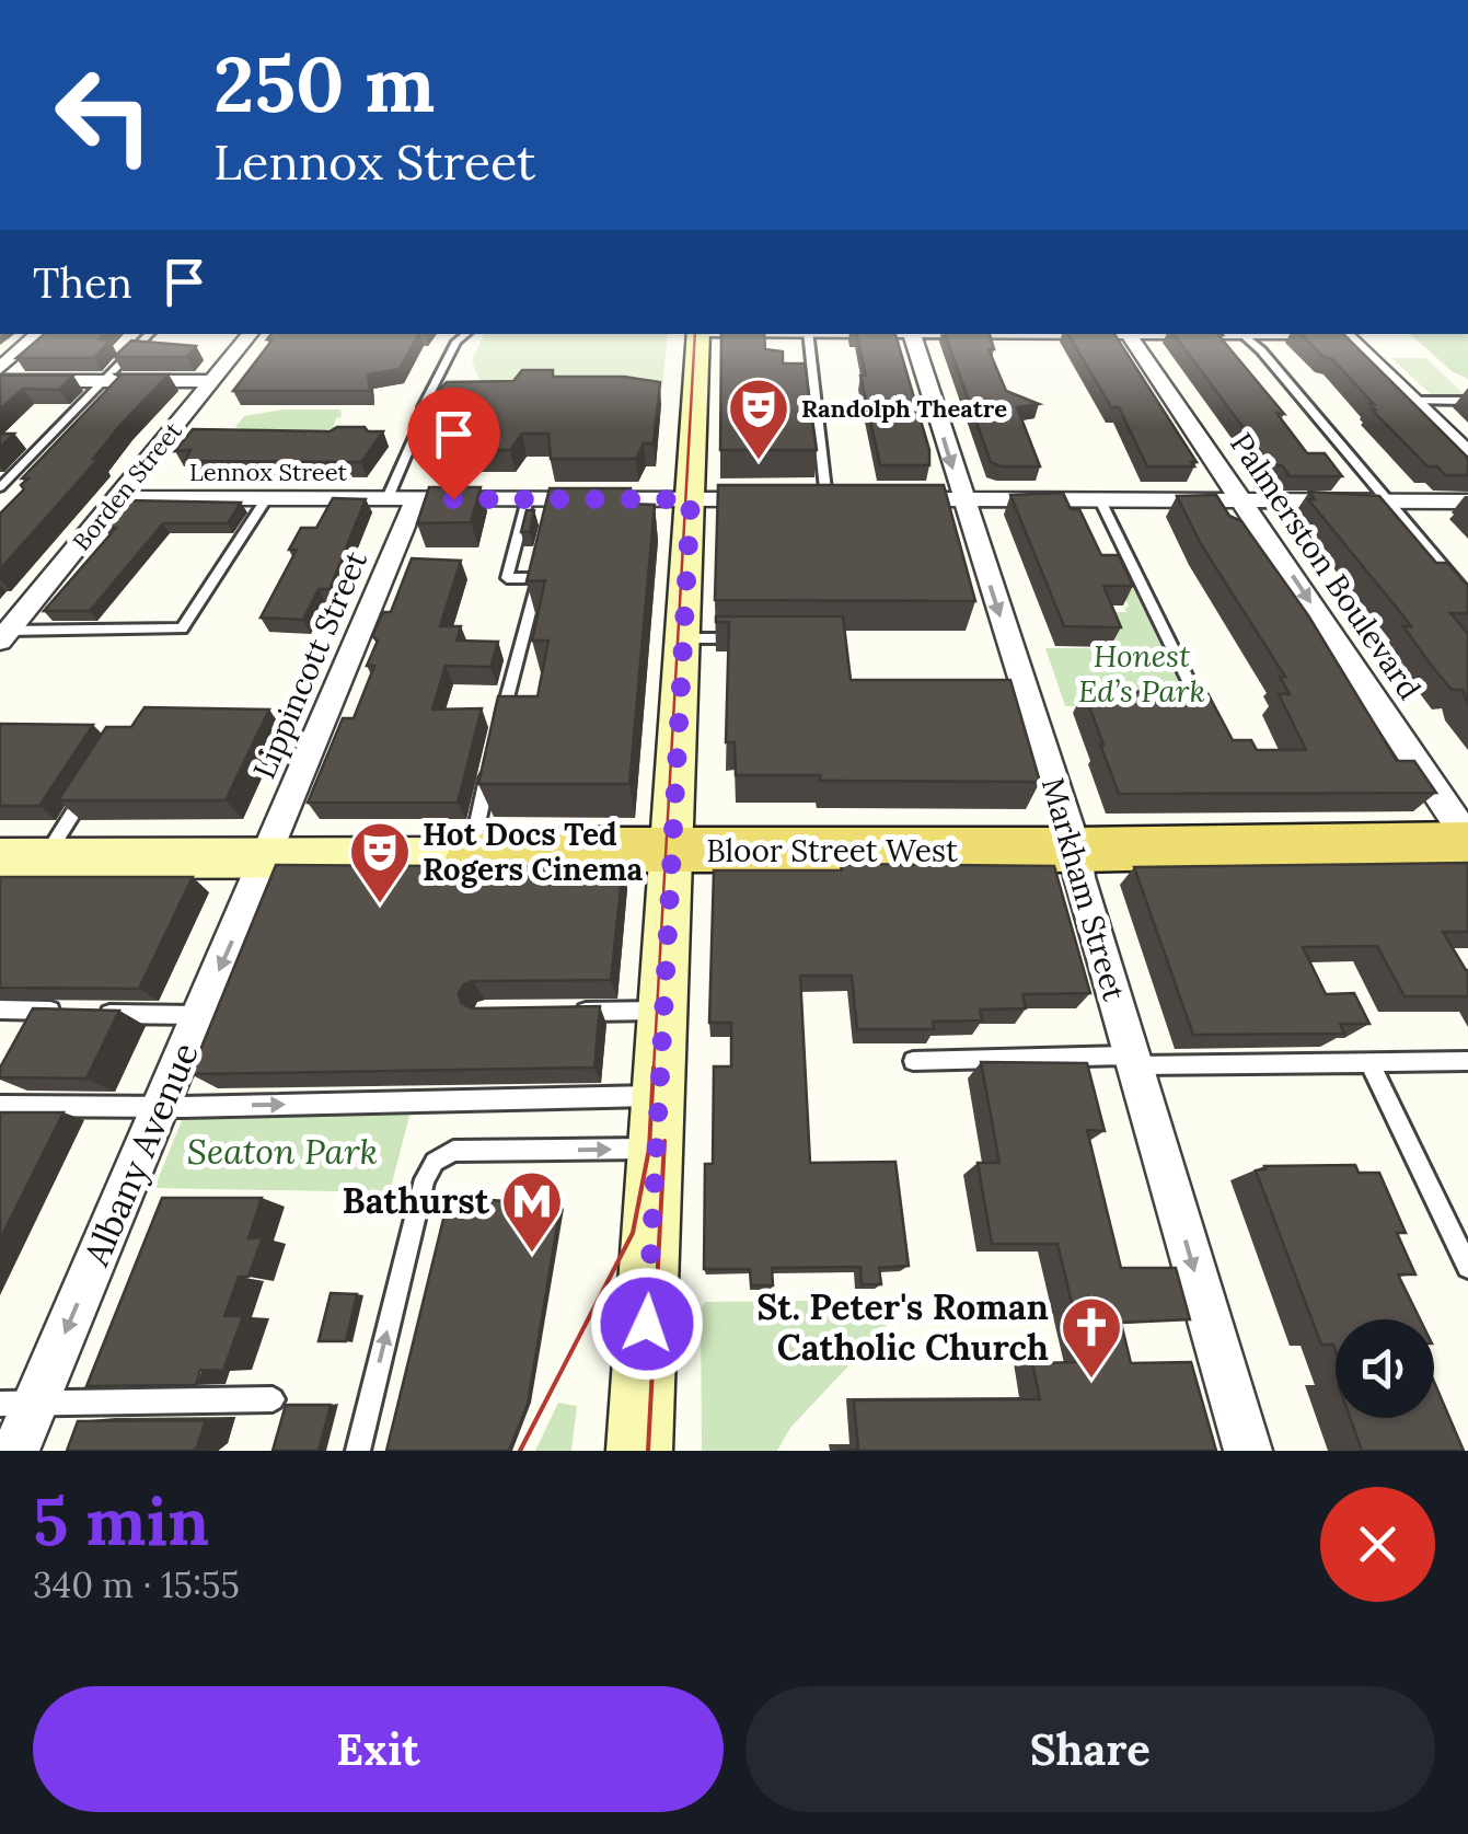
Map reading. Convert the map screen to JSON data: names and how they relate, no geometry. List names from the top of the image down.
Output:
{
  "streets": {
    "main road": ["Bloor Street West"],
    "street": [
      "Lennox Street",
      "Borden Street",
      "Palmerston Boulevard",
      "Lippincott Street",
      "Markham Street",
      "Albany Avenue"
    ]
  },
  "crossings": [
    ["Lennox Street", "Borden Street"],
    ["Lennox Street", "Lippincott Street"],
    ["Palmerston Boulevard", "Bloor Street West"],
    ["Lippincott Street", "Bloor Street West"],
    ["Lippincott Street", "Albany Avenue"],
    ["Bloor Street West", "Markham Street"],
    ["Bloor Street West", "Albany Avenue"]
  ],
  "one_way": ["Palmerston Boulevard", "Markham Street", "Albany Avenue"],
  "parks": ["Honest Ed’s Park", "Seaton Park"],
  "places": {
    "theatre": ["Randolph Theatre", "Hot Docs Ted Rogers Cinema"],
    "metro station": ["Bathurst"],
    "church": ["St. Peter's Roman Catholic Church"]
  },
  "page": {
    "turn": ["250 m", "Lennox Street"],
    "then": "Then",
    "heading": ["5 min", "340 m · 15:55"],
    "buttons": ["Exit", "Share"]
  }
}
